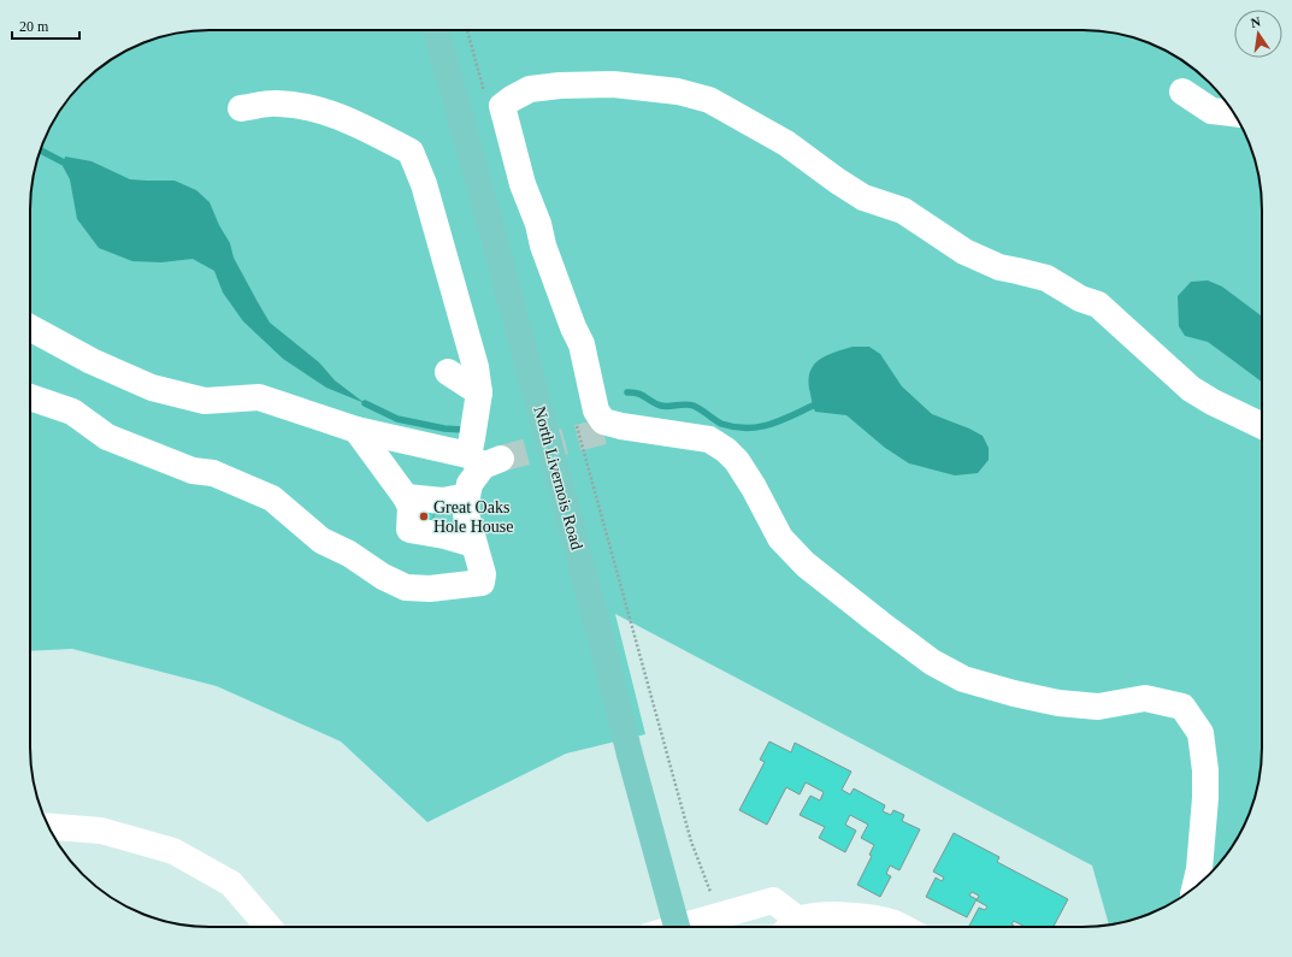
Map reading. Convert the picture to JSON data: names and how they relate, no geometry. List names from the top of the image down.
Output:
{
  "streets": {
    "main road": ["North Livernois Road"]
  },
  "places": ["Great Oaks Hole House"],
  "scale_bar": "20 m",
  "north": "top"
}
